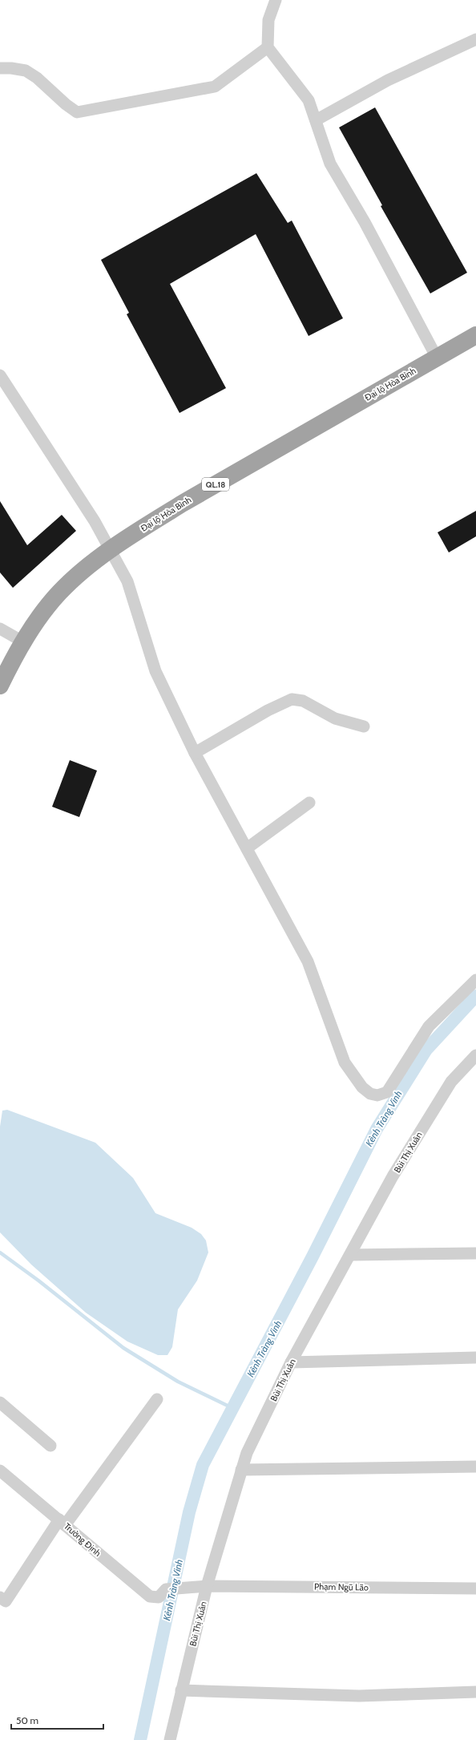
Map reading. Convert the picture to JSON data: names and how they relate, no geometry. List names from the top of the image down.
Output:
{
  "streets": {
    "highway": ["Đại lộ Hòa Bình", "QL.18"],
    "street": ["Bùi Thị Xuân", "Trường Định", "Phạm Ngũ Lão"]
  },
  "crossings": [
    ["Bùi Thị Xuân", "Phạm Ngũ Lão"],
    ["Trường Định", "Phạm Ngũ Lão"]
  ],
  "water": ["Kênh Tràng Vinh"],
  "scale_bar": "50 m"
}
